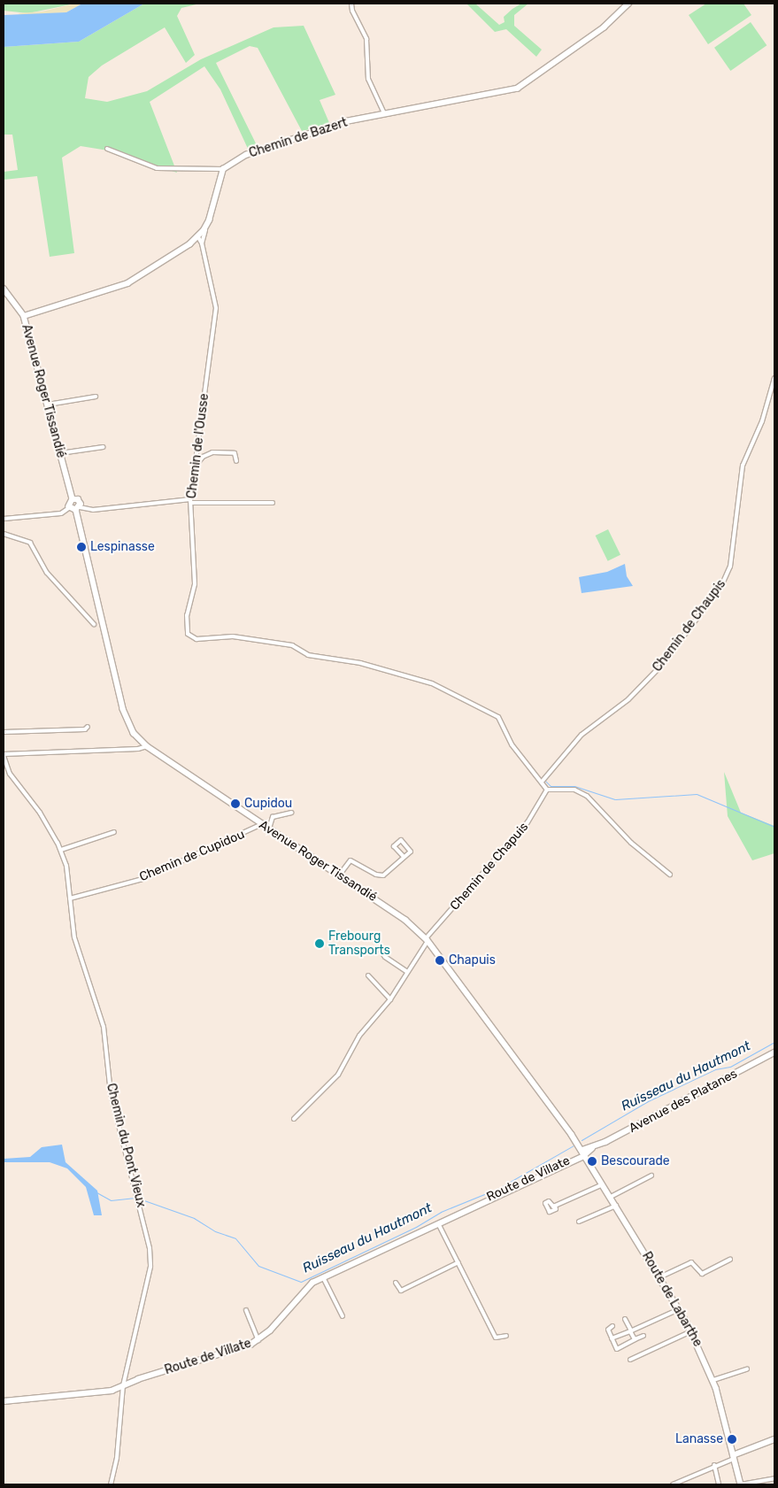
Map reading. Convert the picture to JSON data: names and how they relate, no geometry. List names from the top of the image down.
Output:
{
  "streets": {
    "street": [
      "Chemin de Bazert",
      "Avenue Roger Tissandié",
      "Chemin de l'Ousse",
      "Chemin de Chaupis",
      "Chemin de Cupidou",
      "Chemin de Chapuis",
      "Avenue des Platanes",
      "Chemin du Pont Vieux",
      "Route de Villate",
      "Route de Labarthe"
    ]
  },
  "crossings": [
    ["Avenue Roger Tissandié", "Chemin de Cupidou"],
    ["Avenue Roger Tissandié", "Chemin de Chapuis"],
    ["Avenue Roger Tissandié", "Avenue des Platanes"],
    ["Avenue Roger Tissandié", "Route de Villate"],
    ["Avenue Roger Tissandié", "Route de Labarthe"],
    ["Chemin de l'Ousse", "Chemin de Chaupis"],
    ["Chemin de l'Ousse", "Chemin de Chapuis"],
    ["Chemin de Cupidou", "Chemin du Pont Vieux"],
    ["Avenue des Platanes", "Route de Villate"],
    ["Avenue des Platanes", "Route de Labarthe"],
    ["Chemin du Pont Vieux", "Route de Villate"],
    ["Route de Villate", "Route de Labarthe"]
  ],
  "water": ["Ruisseau du Hautmont"],
  "places": [
    "Lespinasse",
    "Cupidou",
    "Frebourg Transports",
    "Chapuis",
    "Bescourade",
    "Lanasse"
  ]
}
